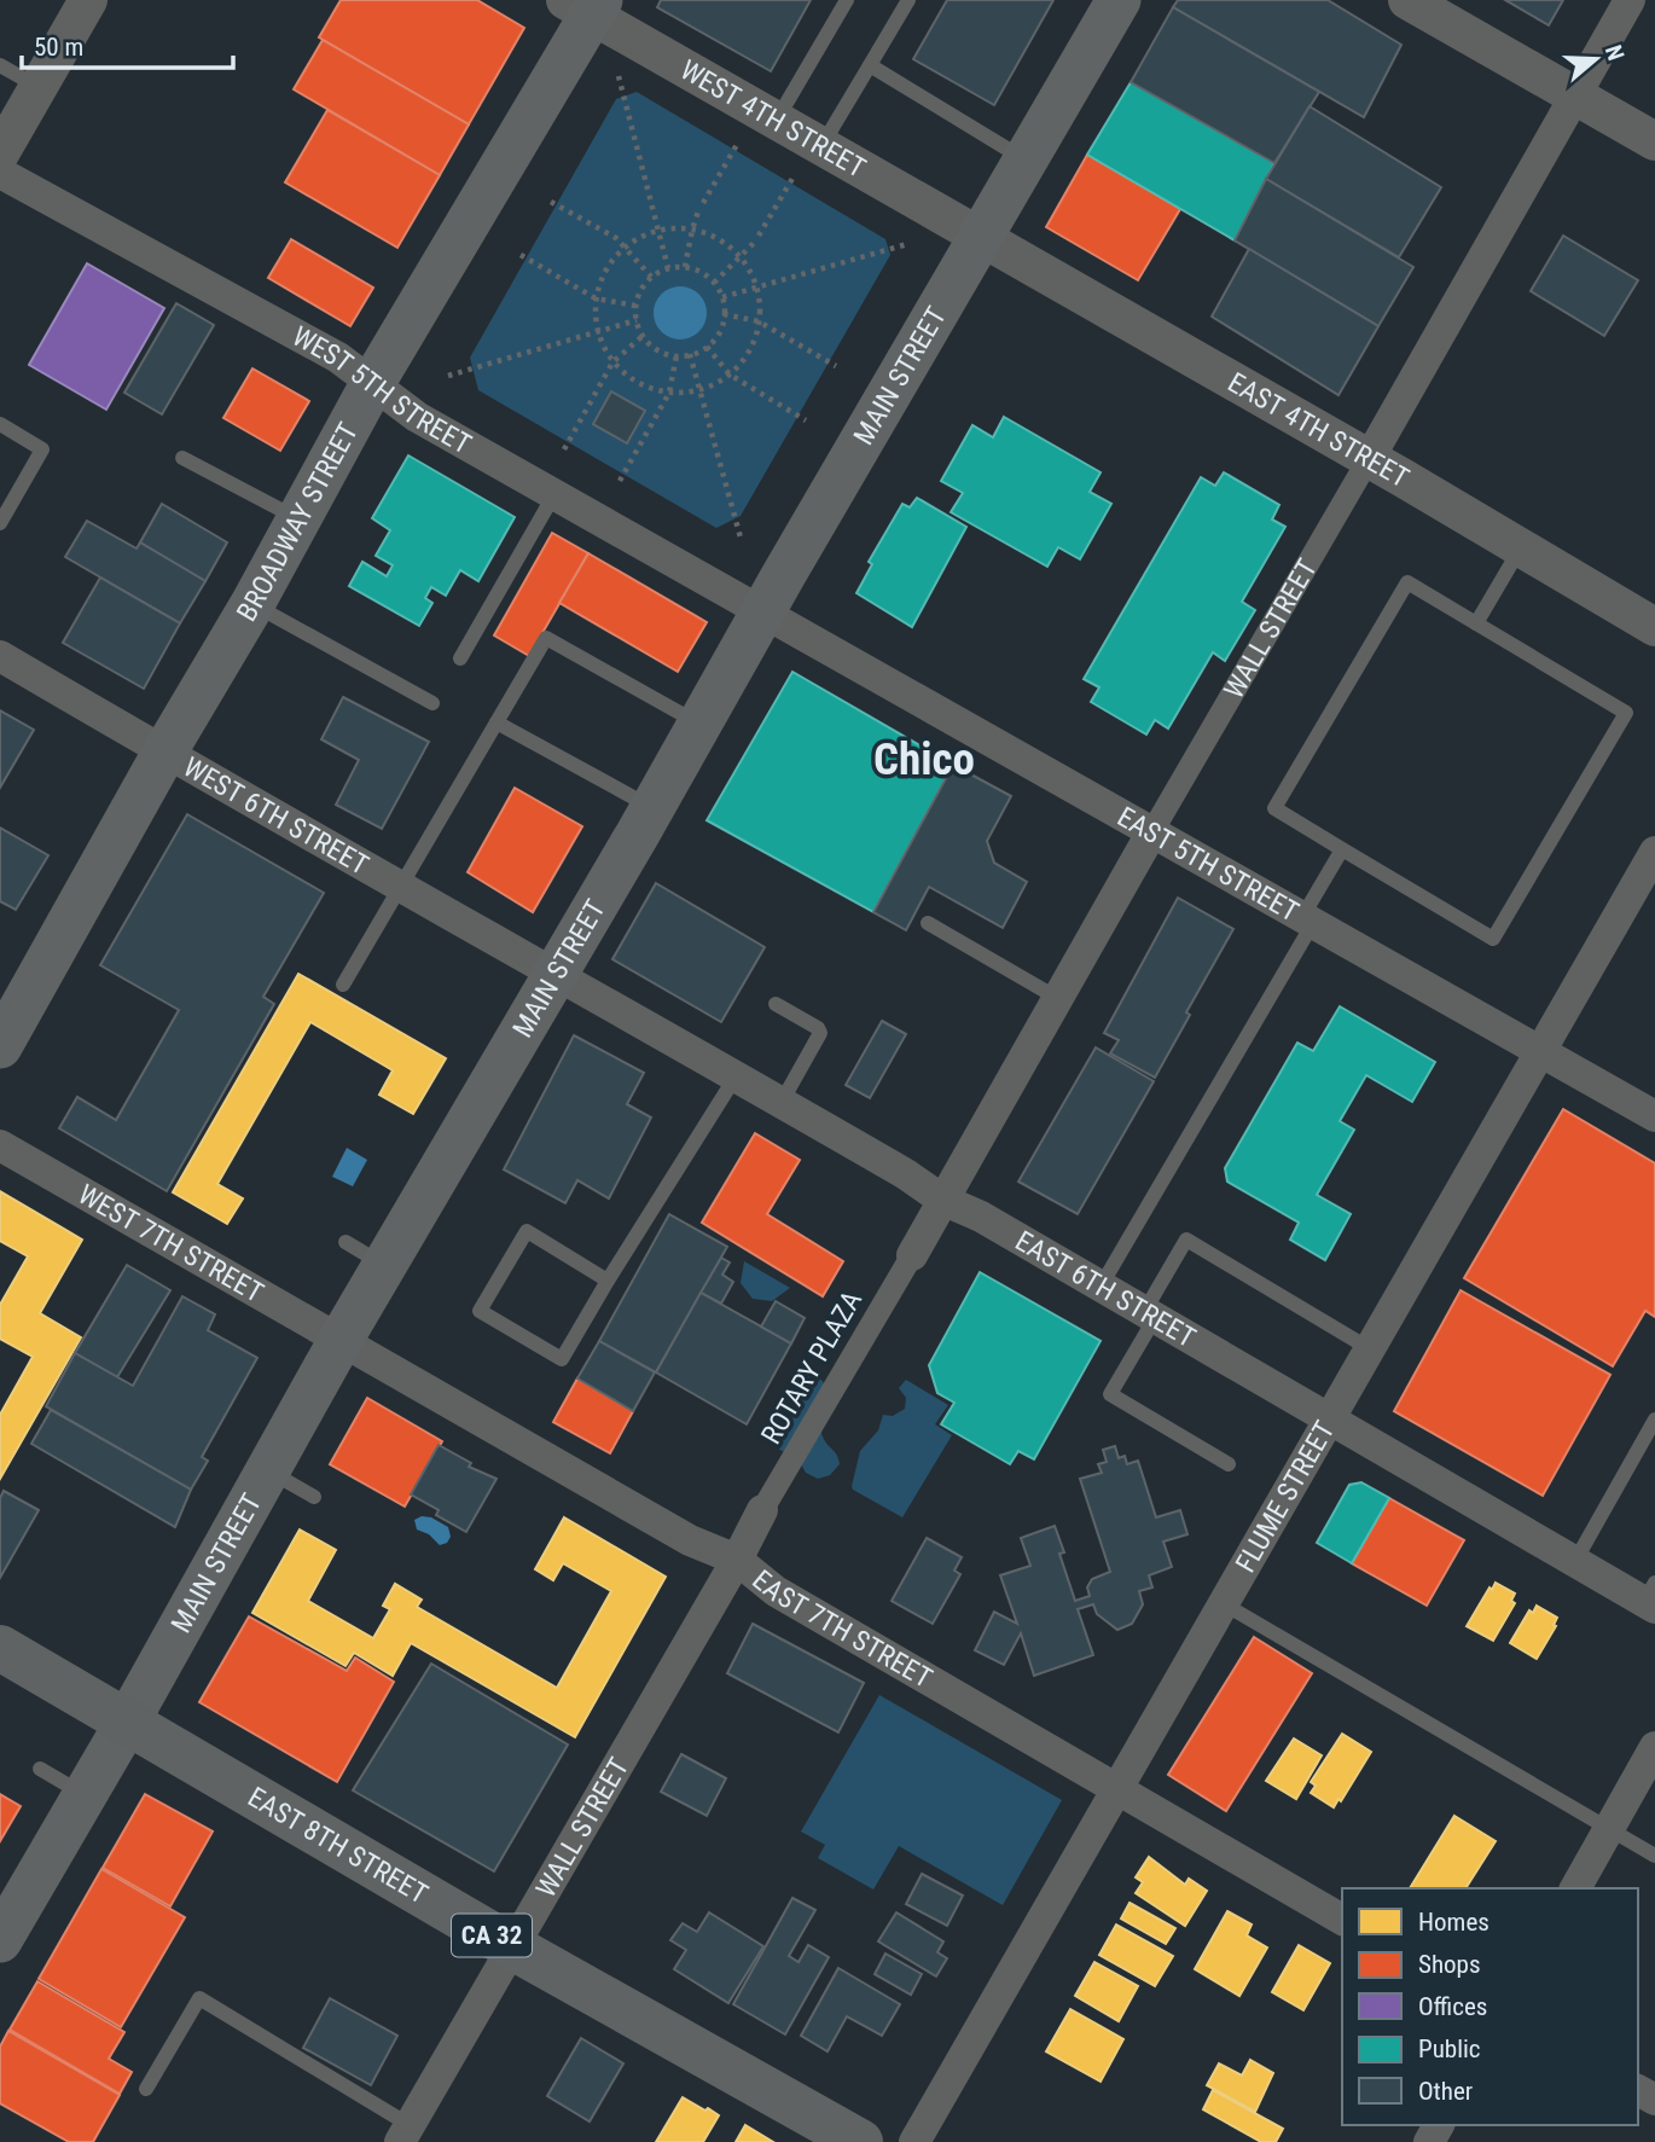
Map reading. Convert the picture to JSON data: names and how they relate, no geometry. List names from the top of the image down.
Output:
{
  "streets": {
    "main road": [
      "MAIN STREET",
      "BROADWAY STREET",
      "EAST 8TH STREET",
      "CA 32"
    ],
    "street": [
      "WEST 4TH STREET",
      "WEST 5TH STREET",
      "EAST 4TH STREET",
      "WALL STREET",
      "WEST 6TH STREET",
      "EAST 5TH STREET",
      "WEST 7TH STREET",
      "EAST 6TH STREET",
      "ROTARY PLAZA",
      "FLUME STREET",
      "EAST 7TH STREET"
    ]
  },
  "crossings": [
    ["WEST 4TH STREET", "MAIN STREET"],
    ["WEST 4TH STREET", "EAST 4TH STREET"],
    ["WEST 4TH STREET", "BROADWAY STREET"],
    ["MAIN STREET", "WEST 5TH STREET"],
    ["MAIN STREET", "EAST 4TH STREET"],
    ["MAIN STREET", "WEST 6TH STREET"],
    ["MAIN STREET", "EAST 5TH STREET"],
    ["MAIN STREET", "WEST 7TH STREET"],
    ["MAIN STREET", "EAST 6TH STREET"],
    ["MAIN STREET", "EAST 7TH STREET"],
    ["MAIN STREET", "EAST 8TH STREET"],
    ["MAIN STREET", "CA 32"],
    ["WEST 5TH STREET", "BROADWAY STREET"],
    ["WEST 5TH STREET", "EAST 5TH STREET"],
    ["EAST 4TH STREET", "WALL STREET"],
    ["BROADWAY STREET", "WEST 6TH STREET"],
    ["WALL STREET", "EAST 5TH STREET"],
    ["WALL STREET", "EAST 6TH STREET"],
    ["WALL STREET", "ROTARY PLAZA"],
    ["WALL STREET", "EAST 7TH STREET"],
    ["WALL STREET", "EAST 8TH STREET"],
    ["WEST 6TH STREET", "EAST 6TH STREET"],
    ["EAST 5TH STREET", "FLUME STREET"],
    ["WEST 7TH STREET", "EAST 7TH STREET"],
    ["EAST 6TH STREET", "FLUME STREET"],
    ["FLUME STREET", "EAST 7TH STREET"],
    ["EAST 8TH STREET", "CA 32"]
  ],
  "districts": ["Chico"],
  "legend": [
    "Homes",
    "Shops",
    "Offices",
    "Public",
    "Other"
  ],
  "scale_bar": "50 m",
  "north": "right"
}
